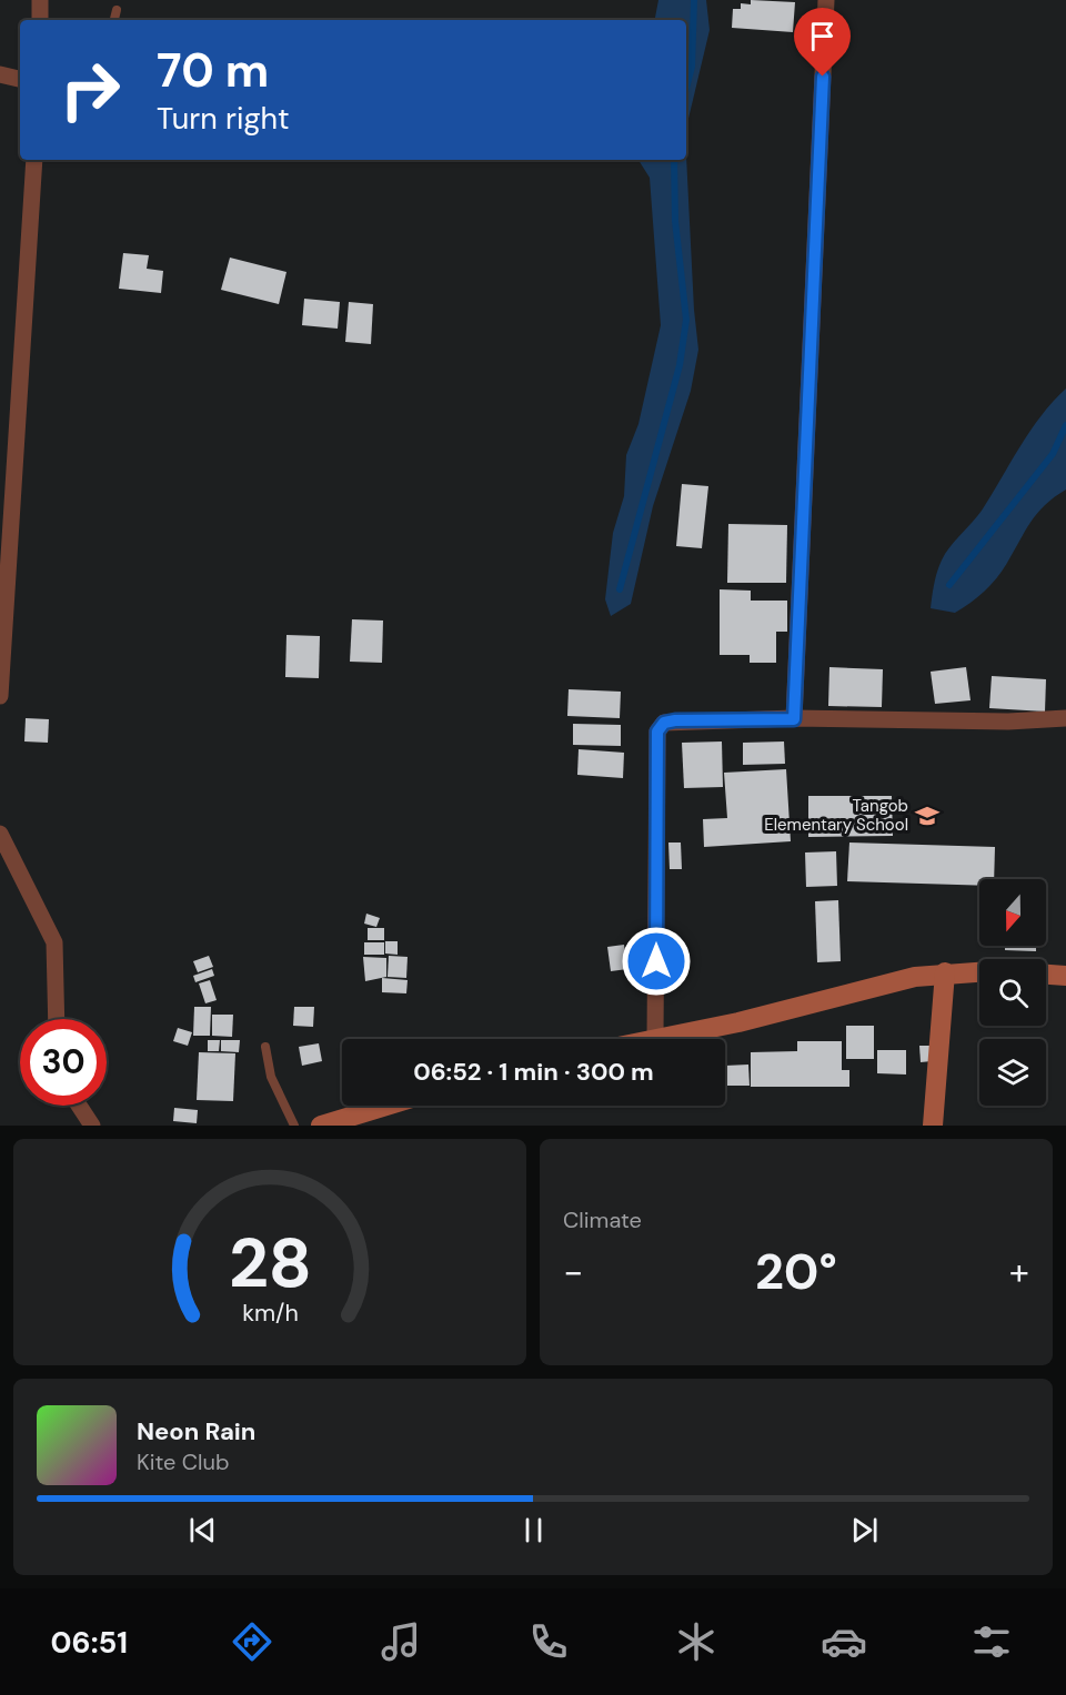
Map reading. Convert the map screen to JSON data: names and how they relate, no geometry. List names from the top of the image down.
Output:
{
  "places": {
    "school or university": ["Tangob Elementary School"]
  },
  "north": "bottom",
  "page": {
    "turn": ["70 m", "Turn right"],
    "limit": "30",
    "trip": "06:52 · 1 min · 300 m",
    "tile": "Climate",
    "heat": ["−", "20°", "+"],
    "song": ["Neon Rain", "Kite Club"],
    "tabs": "06:51",
    "gauge": ["28", "km/h"]
  }
}
